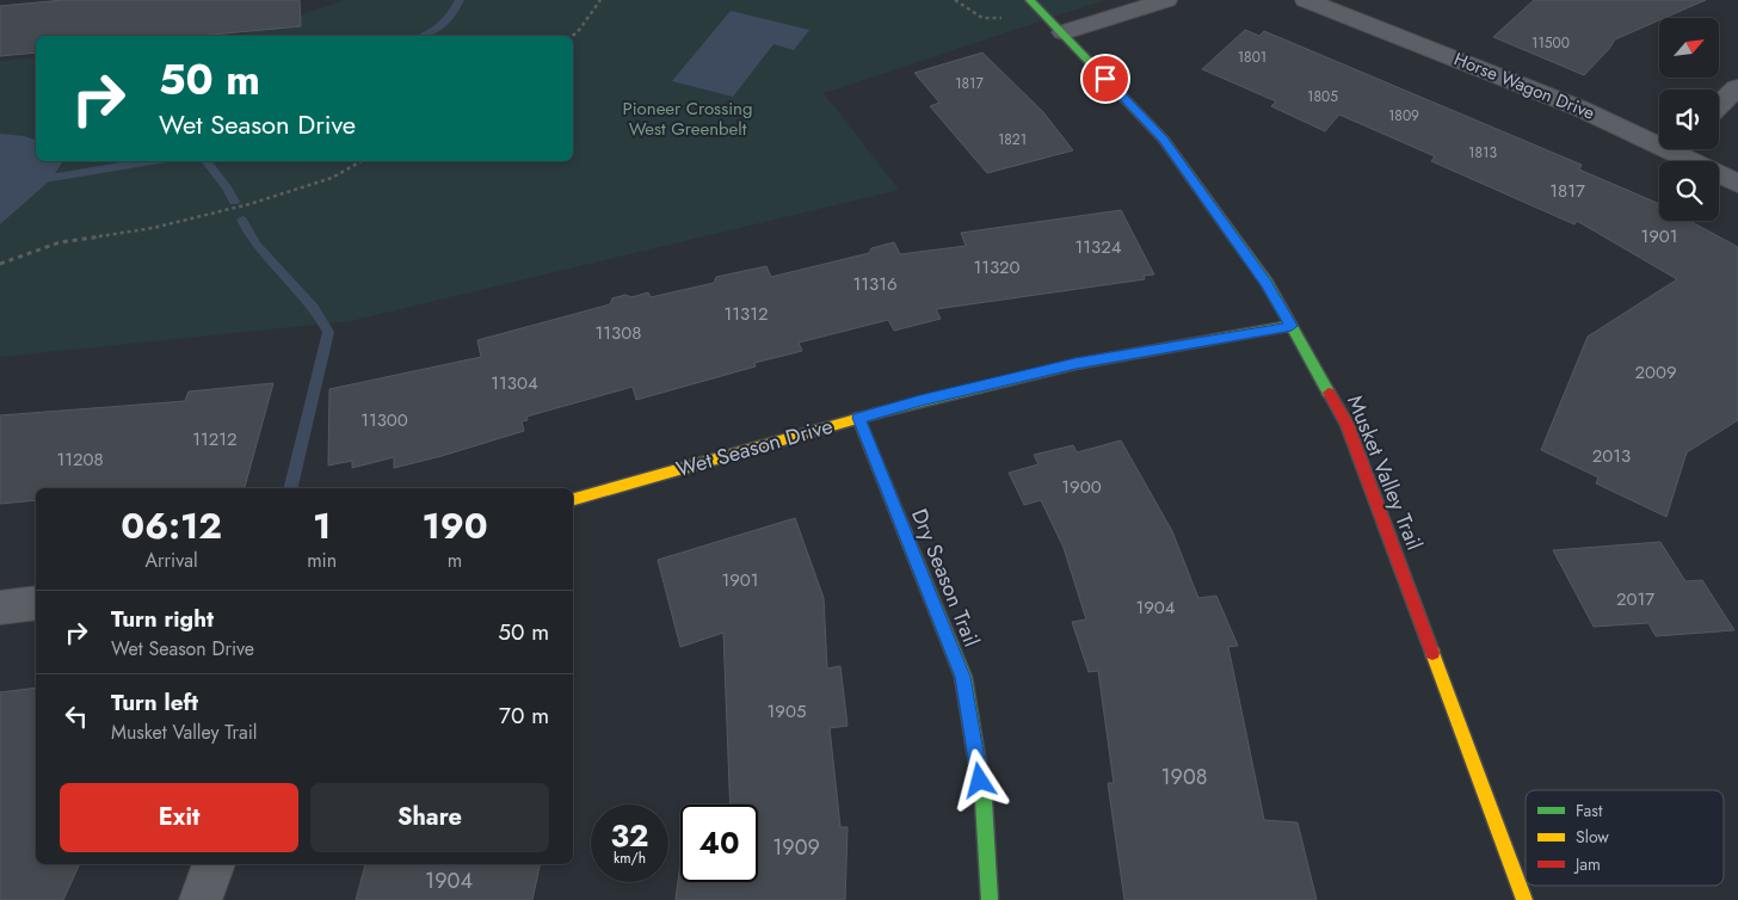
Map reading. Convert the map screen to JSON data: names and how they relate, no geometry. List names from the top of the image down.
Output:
{
  "streets": {
    "street": [
      "Horse Wagon Drive",
      "Wet Season Drive",
      "Musket Valley Trail",
      "Dry Season Trail"
    ]
  },
  "crossings": [
    ["Wet Season Drive", "Musket Valley Trail"],
    ["Wet Season Drive", "Dry Season Trail"]
  ],
  "parks": ["Pioneer Crossing West Greenbelt"],
  "house_numbers": [
    "11500",
    "1801",
    "1817",
    "1805",
    "1809",
    "1821",
    "1813",
    "1817",
    "1901",
    "11324",
    "11320",
    "11316",
    "11312",
    "11308",
    "2009",
    "11304",
    "11300",
    "11212",
    "2013",
    "11208",
    "1900",
    "1901",
    "2017",
    "1904",
    "1905",
    "1908",
    "1909",
    "1904"
  ],
  "legend": ["Fast", "Slow", "Jam"],
  "north": "top right",
  "page": {
    "turn": ["50 m", "Wet Season Drive"],
    "eta": [
      "06:12",
      "Arrival",
      "1",
      "min",
      "190",
      "m"
    ],
    "list": [
      {
        "name": "Turn right",
        "note": "Wet Season Drive",
        "value": "50 m"
      },
      {
        "name": "Turn left",
        "note": "Musket Valley Trail",
        "value": "70 m"
      }
    ],
    "buttons": ["Exit", "Share"],
    "speed": "32 km/h",
    "limit": "40"
  }
}
